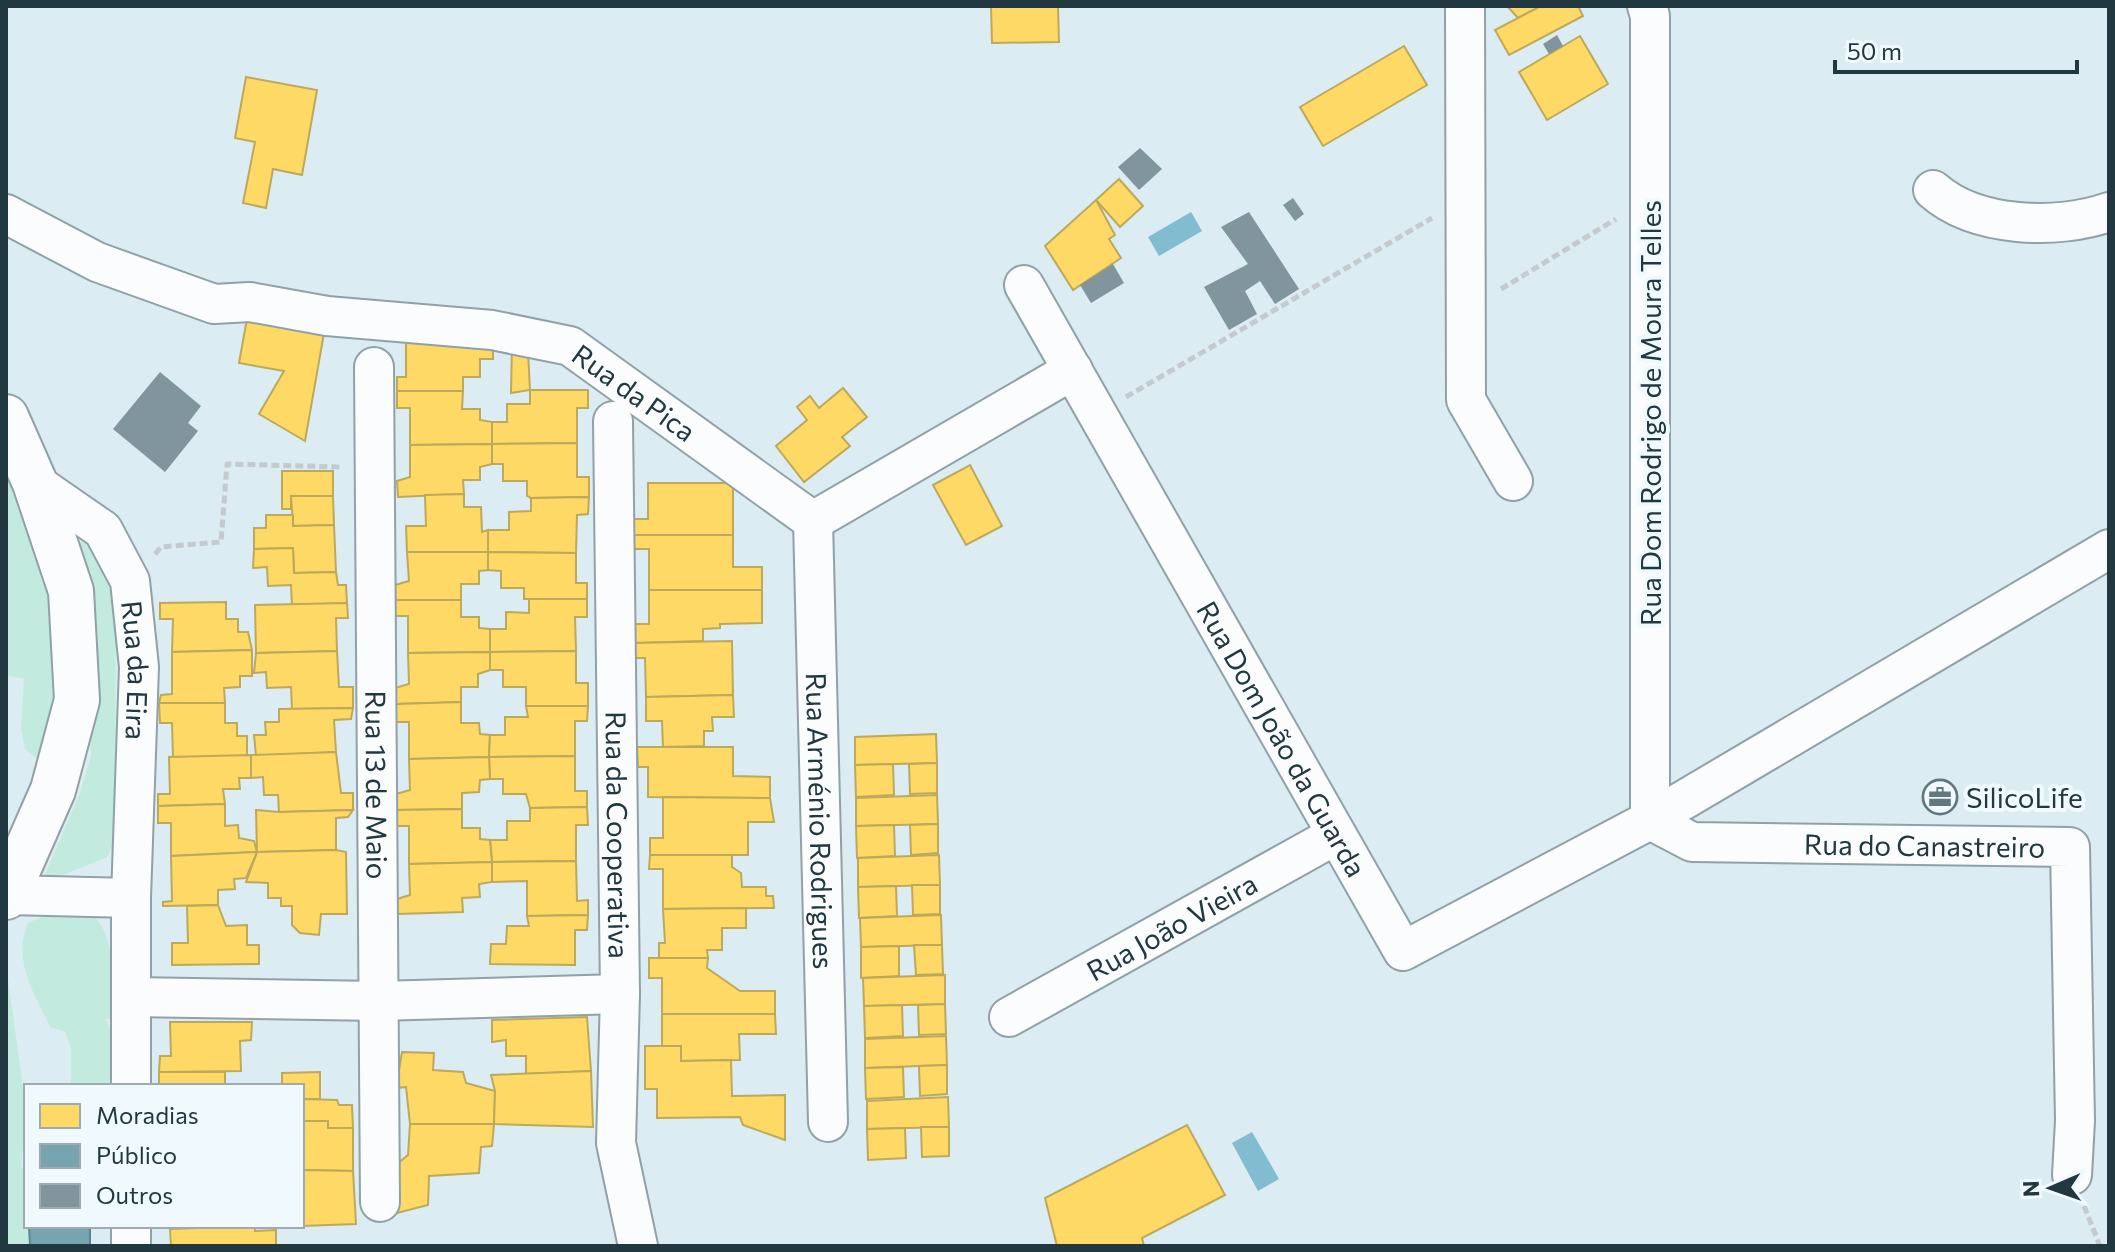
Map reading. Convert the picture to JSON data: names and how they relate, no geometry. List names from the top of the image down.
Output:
{
  "streets": {
    "street": [
      "Rua da Pica",
      "Rua Dom Rodrigo de Moura Telles",
      "Rua da Eira",
      "Rua Dom João da Guarda",
      "Rua 13 de Maio",
      "Rua Arménio Rodrigues",
      "Rua da Cooperativa",
      "Rua do Canastreiro",
      "Rua João Vieira"
    ]
  },
  "crossings": [
    ["Rua da Pica", "Rua Arménio Rodrigues"],
    ["Rua Dom Rodrigo de Moura Telles", "Rua Dom João da Guarda"],
    ["Rua Dom Rodrigo de Moura Telles", "Rua do Canastreiro"],
    ["Rua Dom João da Guarda", "Rua do Canastreiro"],
    ["Rua Dom João da Guarda", "Rua João Vieira"]
  ],
  "places": {
    "office": ["SilicoLife"]
  },
  "legend": ["Moradias", "Público", "Outros"],
  "scale_bar": "50 m",
  "north": "left"
}
